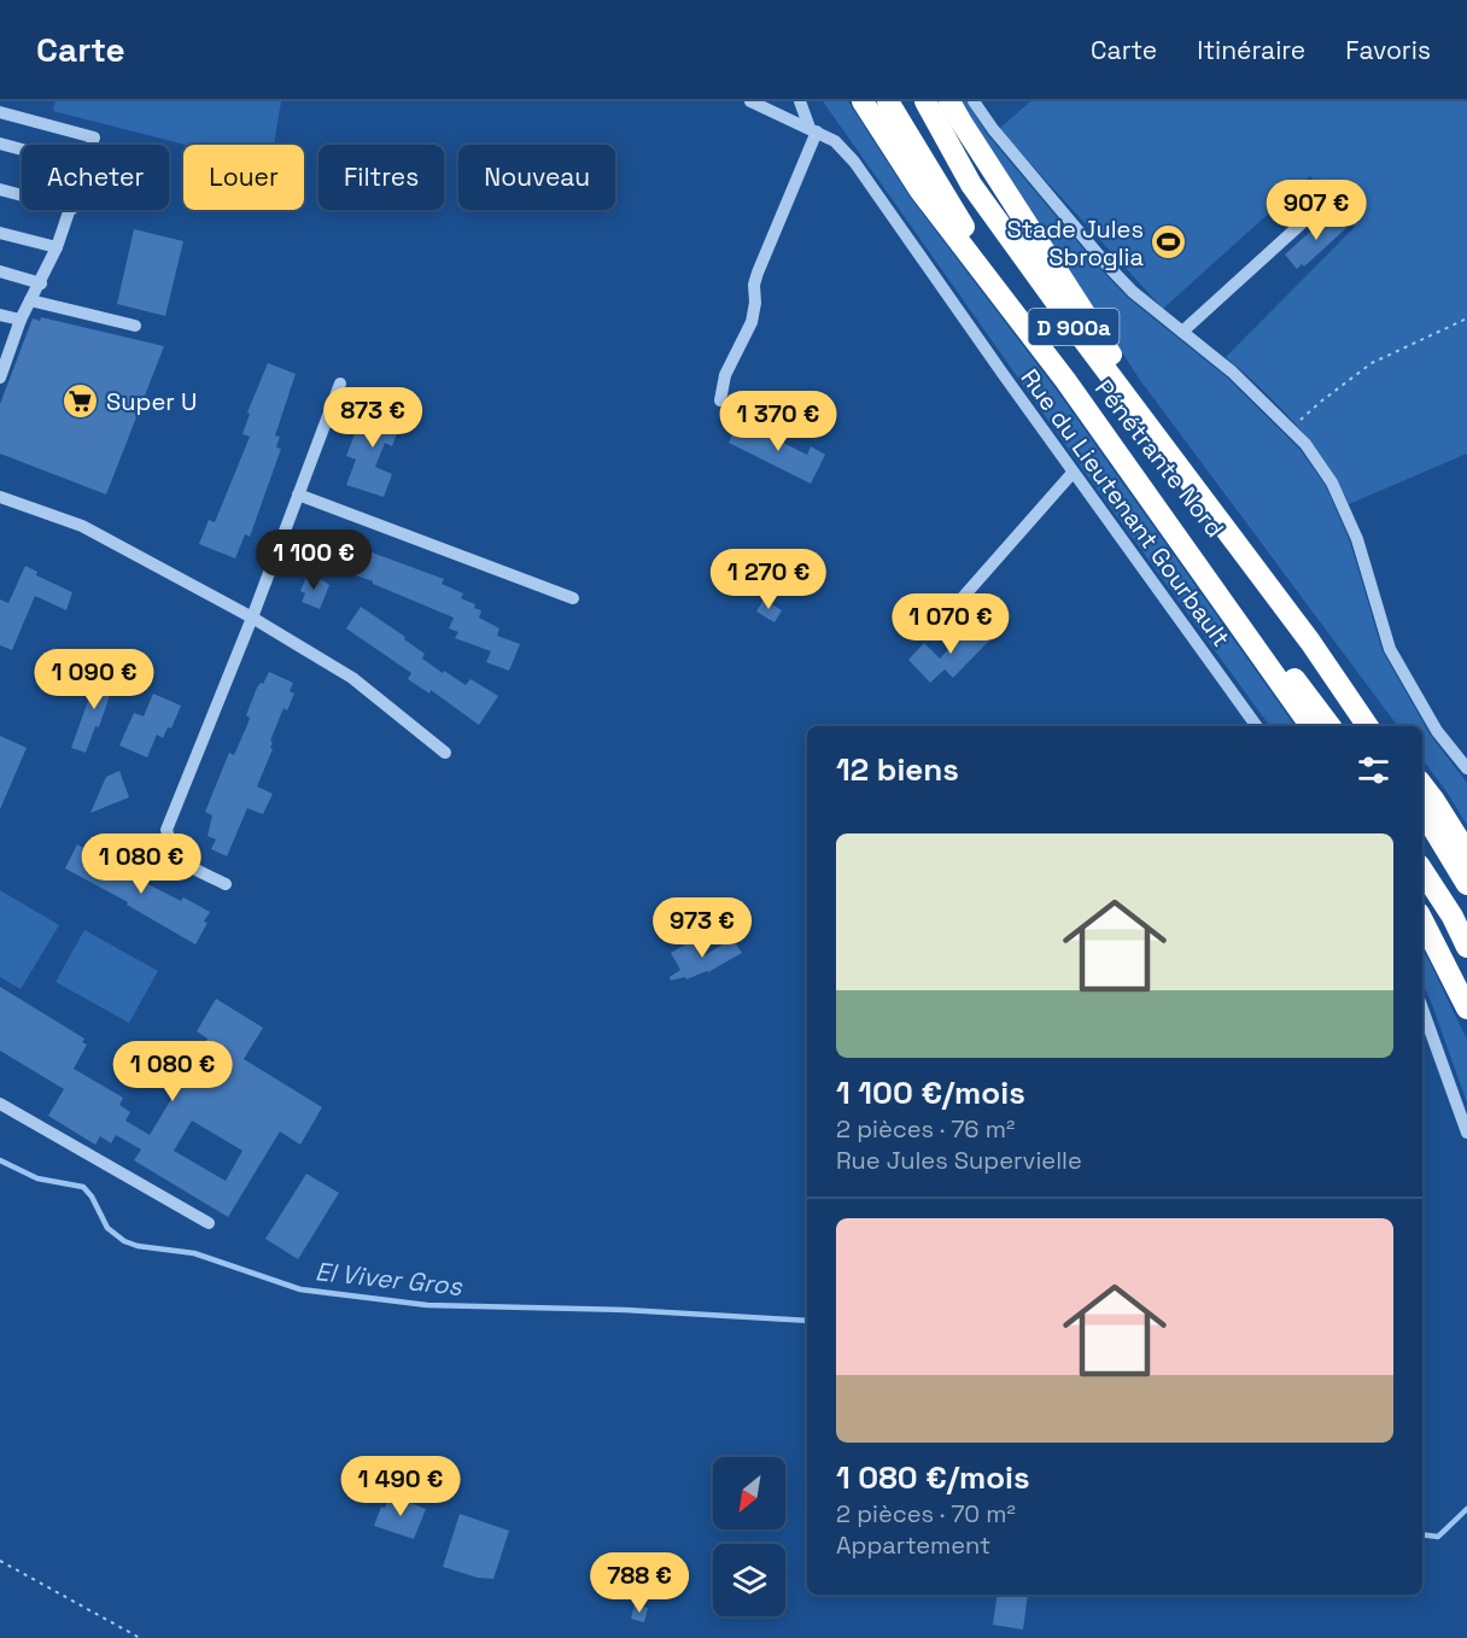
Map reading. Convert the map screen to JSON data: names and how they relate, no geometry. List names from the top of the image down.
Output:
{
  "streets": {
    "highway": ["D 900a", "Pénétrante Nord"],
    "street": ["Rue du Lieutenant Gourbault"]
  },
  "water": ["El Viver Gros"],
  "places": {
    "sports": ["Stade Jules Sbroglia"],
    "supermarket": ["Super U"]
  },
  "north": "bottom left",
  "page": {
    "header": "Carte",
    "nav": ["Carte", "Itinéraire", "Favoris"],
    "chip": [
      "Acheter",
      "Louer",
      "Filtres",
      "Nouveau"
    ],
    "price": [
      "907 €",
      "873 €",
      "1 370 €",
      "1 100 €",
      "1 270 €",
      "1 070 €",
      "1 090 €",
      "1 080 €",
      "973 €",
      "1 080 €",
      "1 490 €",
      "788 €"
    ],
    "heading": "12 biens",
    "list": [
      {
        "name": "1 100 €/mois",
        "note": "2 pièces · 76 m² · Rue Jules Supervielle"
      },
      {
        "name": "1 080 €/mois",
        "note": "2 pièces · 70 m² · Appartement"
      }
    ]
  }
}
